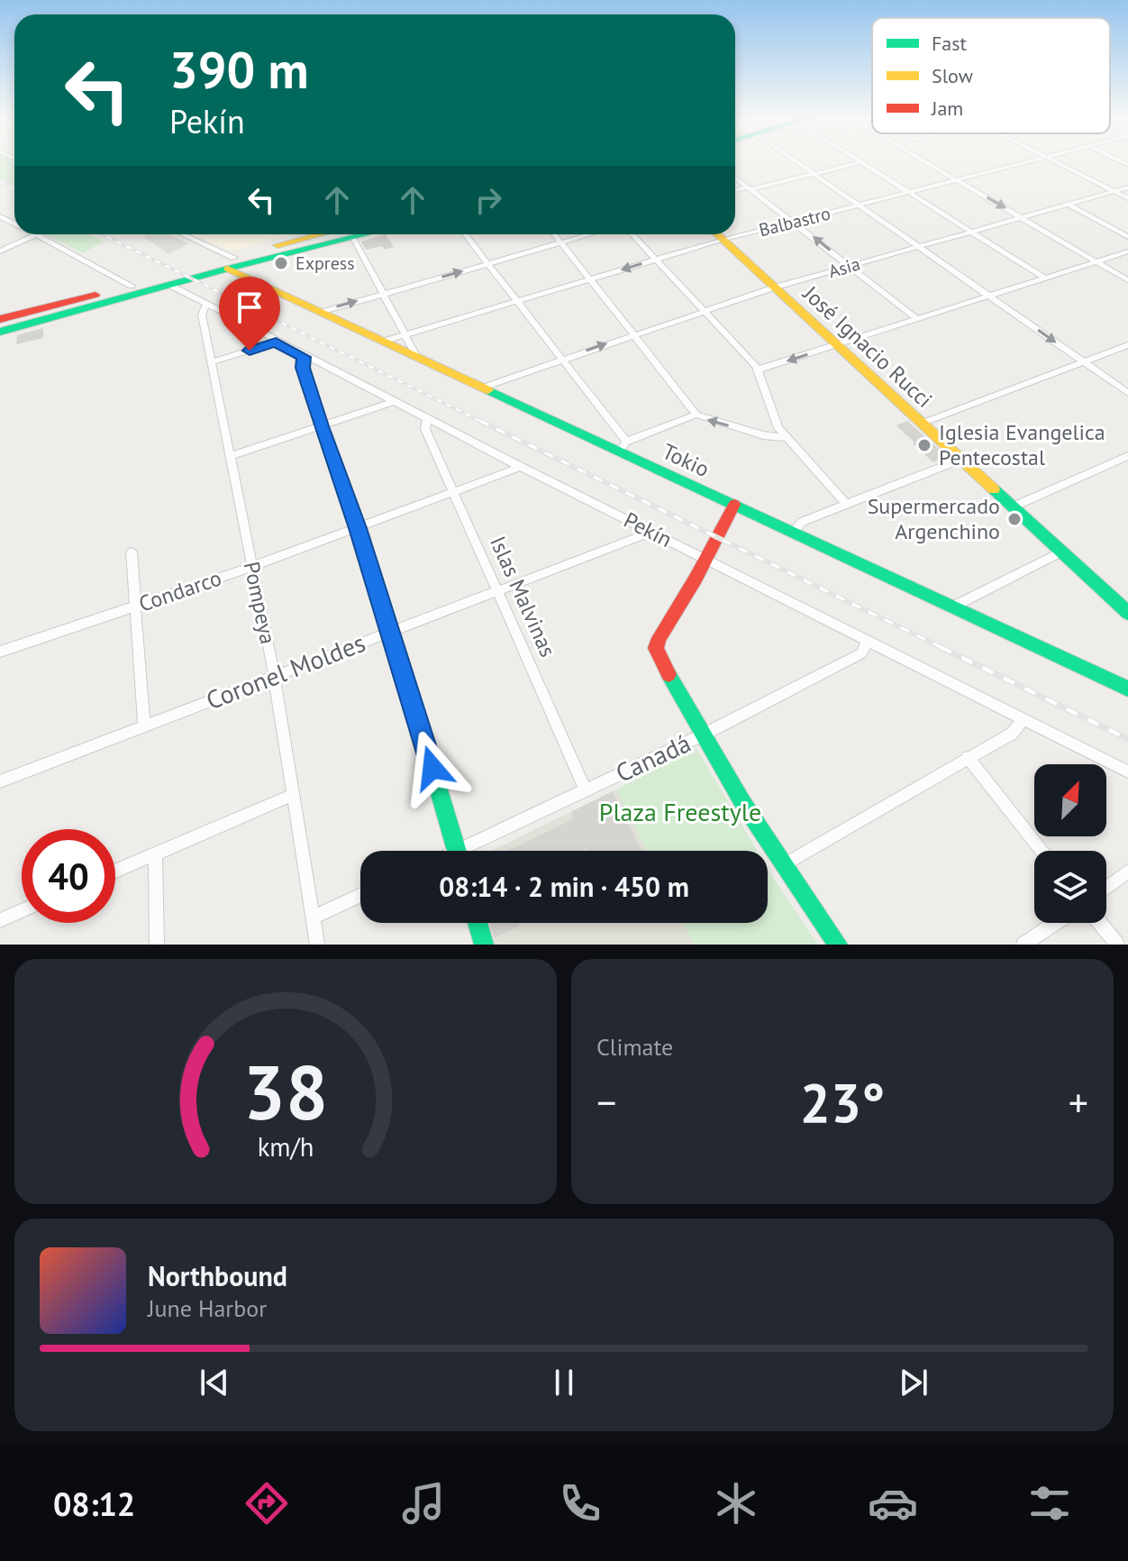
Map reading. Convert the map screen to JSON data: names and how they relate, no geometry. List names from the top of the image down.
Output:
{
  "streets": {
    "main road": ["José Ignacio Rucci", "Tokio"],
    "street": [
      "Balbastro",
      "Asia",
      "Pekín",
      "Condarco",
      "Islas Malvinas",
      "Pompeya",
      "Coronel Moldes",
      "Canadá"
    ]
  },
  "crossings": [
    ["Balbastro", "José Ignacio Rucci"],
    ["Balbastro", "Tokio"],
    ["Asia", "José Ignacio Rucci"],
    ["Asia", "Tokio"],
    ["Pekín", "Condarco"],
    ["Pekín", "Islas Malvinas"],
    ["Pekín", "Pompeya"],
    ["Pekín", "Coronel Moldes"],
    ["Pekín", "Canadá"],
    ["Condarco", "Islas Malvinas"],
    ["Condarco", "Pompeya"],
    ["Islas Malvinas", "Coronel Moldes"],
    ["Islas Malvinas", "Canadá"],
    ["Pompeya", "Coronel Moldes"]
  ],
  "parks": ["Plaza Freestyle"],
  "places": ["Express", "Iglesia Evangelica Pentecostal", "Supermercado Argenchino"],
  "legend": ["Fast", "Slow", "Jam"],
  "north": "top right",
  "page": {
    "turn": ["390 m", "Pekín"],
    "limit": "40",
    "trip": "08:14 · 2 min · 450 m",
    "tile": "Climate",
    "heat": ["−", "23°", "+"],
    "song": ["Northbound", "June Harbor"],
    "tabs": "08:12",
    "gauge": ["38", "km/h"]
  }
}
